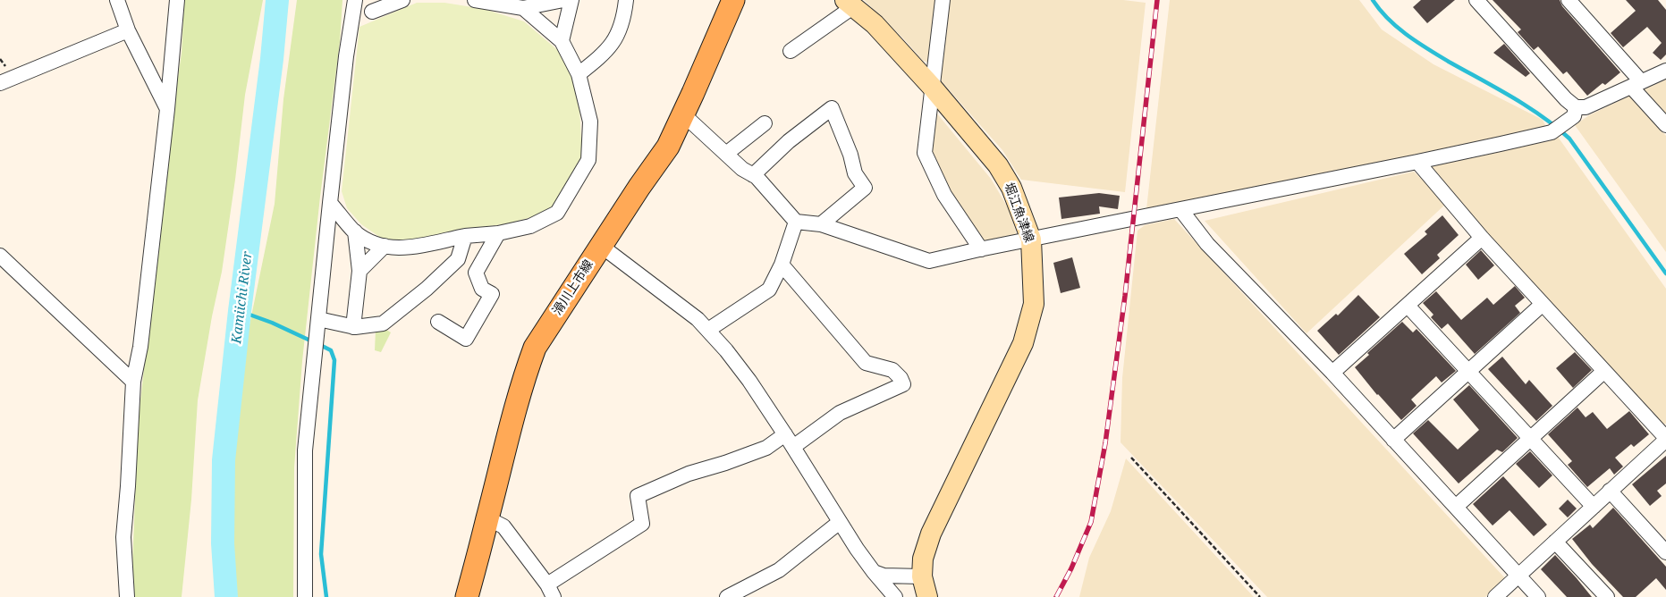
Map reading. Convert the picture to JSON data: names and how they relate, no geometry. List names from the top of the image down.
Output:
{
  "streets": {
    "main road": ["堀江魚津線", "滑川上市線"]
  },
  "water": ["Kamiichi River"]
}
